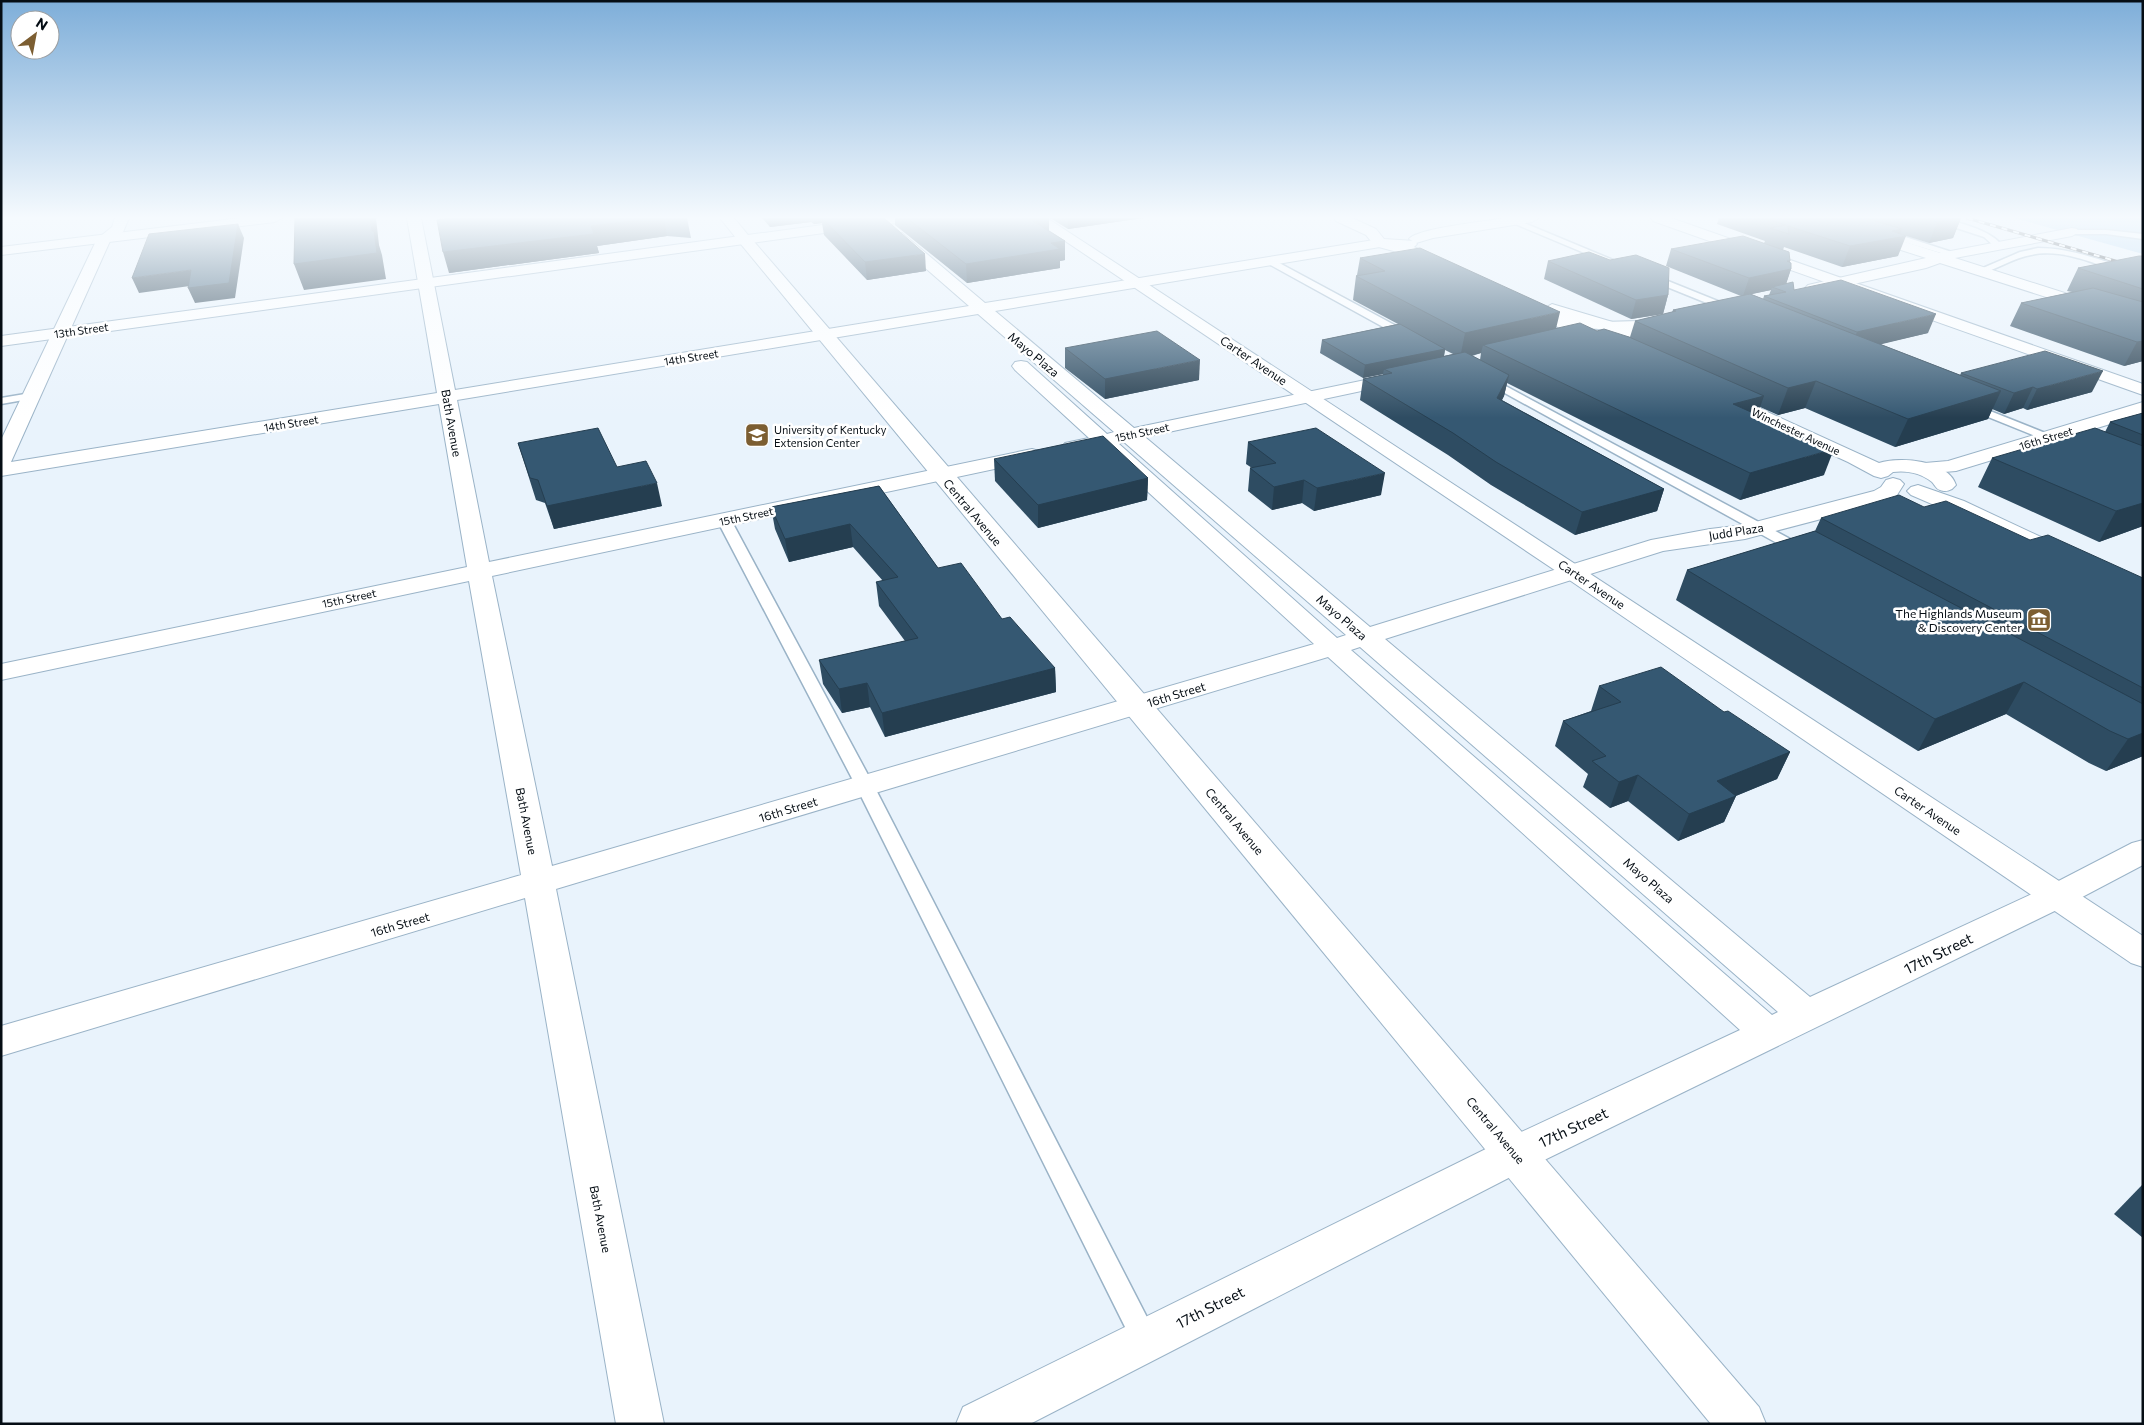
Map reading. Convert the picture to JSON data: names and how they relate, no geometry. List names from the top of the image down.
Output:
{
  "streets": {
    "main road": [
      "13th Street",
      "Mayo Plaza",
      "14th Street",
      "Carter Avenue",
      "Bath Avenue",
      "Winchester Avenue",
      "15th Street",
      "16th Street",
      "Central Avenue",
      "Judd Plaza",
      "17th Street"
    ]
  },
  "crossings": [
    ["Mayo Plaza", "14th Street"],
    ["Mayo Plaza", "15th Street"],
    ["Mayo Plaza", "16th Street"],
    ["Mayo Plaza", "17th Street"],
    ["14th Street", "Bath Avenue"],
    ["14th Street", "Central Avenue"],
    ["Carter Avenue", "15th Street"],
    ["Carter Avenue", "16th Street"],
    ["Carter Avenue", "Judd Plaza"],
    ["Carter Avenue", "17th Street"],
    ["Bath Avenue", "15th Street"],
    ["Bath Avenue", "16th Street"],
    ["Winchester Avenue", "Judd Plaza"],
    ["15th Street", "Central Avenue"],
    ["16th Street", "Central Avenue"],
    ["16th Street", "Judd Plaza"],
    ["Central Avenue", "17th Street"]
  ],
  "places": {
    "school or university": ["University of Kentucky Extension Center"],
    "museum": ["The Highlands Museum & Discovery Center"]
  },
  "north": "top right"
}
